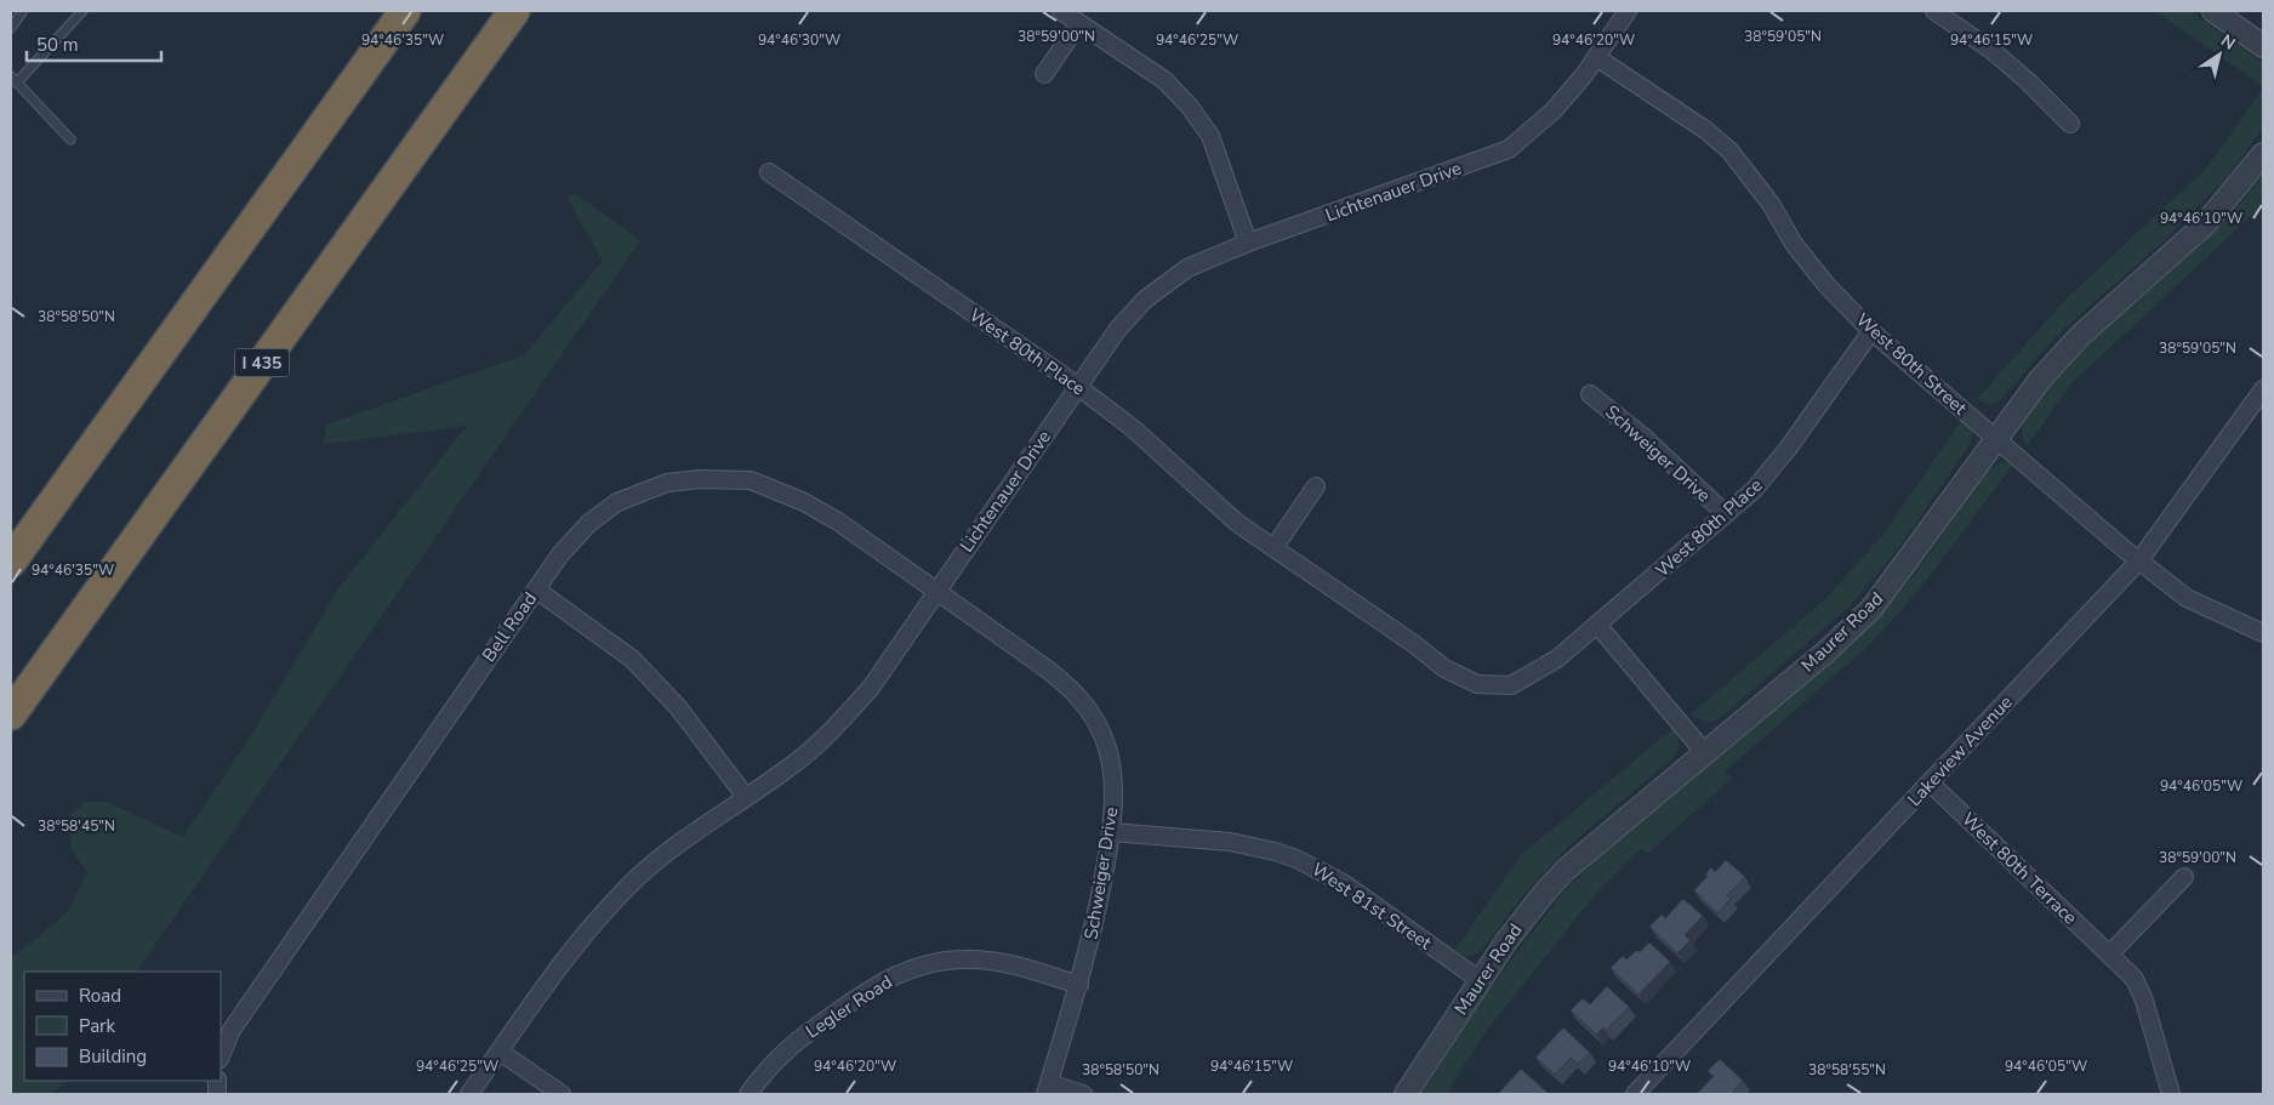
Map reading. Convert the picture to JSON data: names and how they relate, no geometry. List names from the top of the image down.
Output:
{
  "streets": {
    "highway": ["I 435"],
    "street": [
      "Lichtenauer Drive",
      "West 80th Place",
      "West 80th Street",
      "Schweiger Drive",
      "Bell Road",
      "Maurer Road",
      "Lakeview Avenue",
      "West 80th Terrace",
      "West 81st Street",
      "Legler Road"
    ]
  },
  "crossings": [
    ["Lichtenauer Drive", "West 80th Place"],
    ["Lichtenauer Drive", "West 80th Street"],
    ["Lichtenauer Drive", "Schweiger Drive"],
    ["Lichtenauer Drive", "Bell Road"],
    ["West 80th Place", "West 80th Street"],
    ["West 80th Place", "Schweiger Drive"],
    ["West 80th Street", "Maurer Road"],
    ["West 80th Street", "Lakeview Avenue"],
    ["Schweiger Drive", "Bell Road"],
    ["Schweiger Drive", "West 81st Street"],
    ["Schweiger Drive", "Legler Road"],
    ["Maurer Road", "West 81st Street"],
    ["Lakeview Avenue", "West 80th Terrace"]
  ],
  "legend": ["Road", "Park", "Building"],
  "scale_bar": "50 m",
  "north": "top right",
  "coordinates": [
    "38°59'00\"N",
    "38°59'05\"N",
    "94°46'35\"W",
    "94°46'30\"W",
    "94°46'25\"W",
    "94°46'20\"W",
    "94°46'15\"W",
    "94°46'10\"W",
    "38°58'50\"N",
    "94°46'05\"W",
    "38°58'45\"N",
    "38°58'55\"N"
  ]
}
